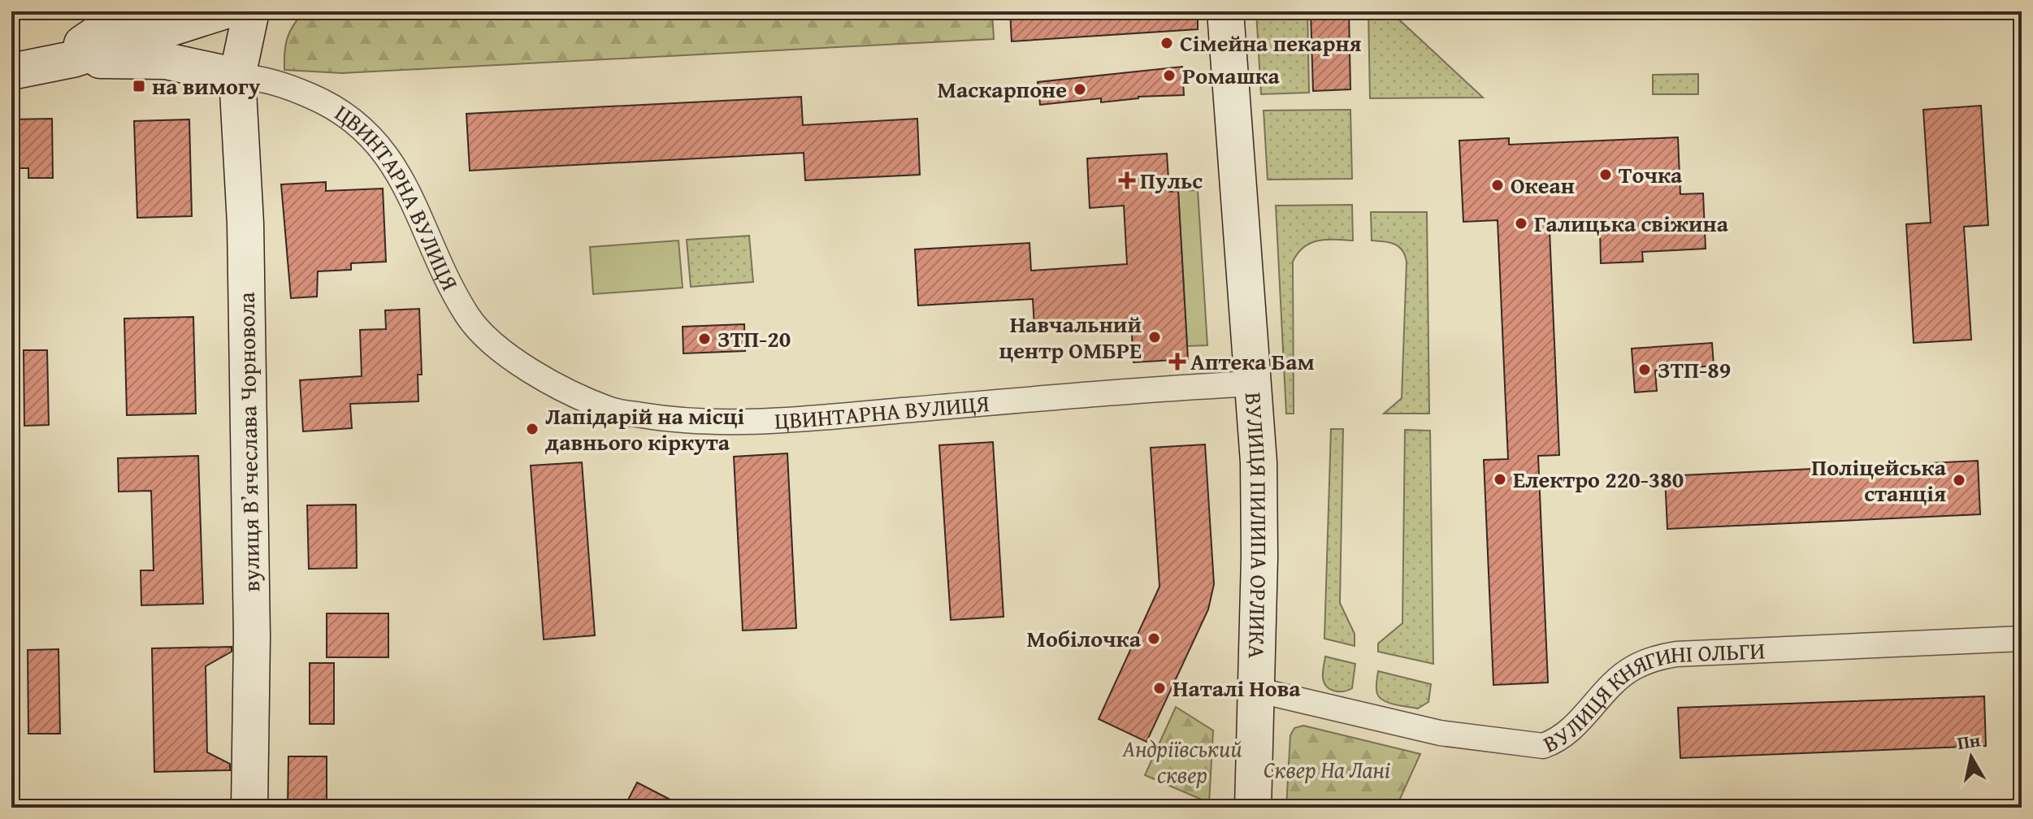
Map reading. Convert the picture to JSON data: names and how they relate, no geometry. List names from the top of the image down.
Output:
{
  "streets": {
    "main road": ["вулиця Вʼячеслава Чорновола", "ВУЛИЦЯ ПИЛИПА ОРЛИКА"],
    "street": ["ЦВИНТАРНА ВУЛИЦЯ", "ВУЛИЦЯ КНЯГИНІ ОЛЬГИ"]
  },
  "crossings": [
    ["ЦВИНТАРНА ВУЛИЦЯ", "вулиця Вʼячеслава Чорновола"],
    ["ЦВИНТАРНА ВУЛИЦЯ", "ВУЛИЦЯ ПИЛИПА ОРЛИКА"],
    ["ВУЛИЦЯ ПИЛИПА ОРЛИКА", "ВУЛИЦЯ КНЯГИНІ ОЛЬГИ"]
  ],
  "parks": ["Андріївський сквер", "Сквер На Лані"],
  "places": {
    "other": [
      "Сімейна пекарня",
      "Ромашка",
      "Маскарпоне",
      "Точка",
      "Океан",
      "Галицька свіжина",
      "Навчальний центр ОМБРЕ",
      "ЗТП-20",
      "ЗТП-89",
      "Лапідарій на місці давнього кіркута",
      "Електро 220-380",
      "Поліцейська станція",
      "Мобілочка",
      "Наталі Нова"
    ],
    "transit": ["на вимогу"],
    "health": ["Пульс", "Аптека Бам"]
  },
  "north": "top"
}
